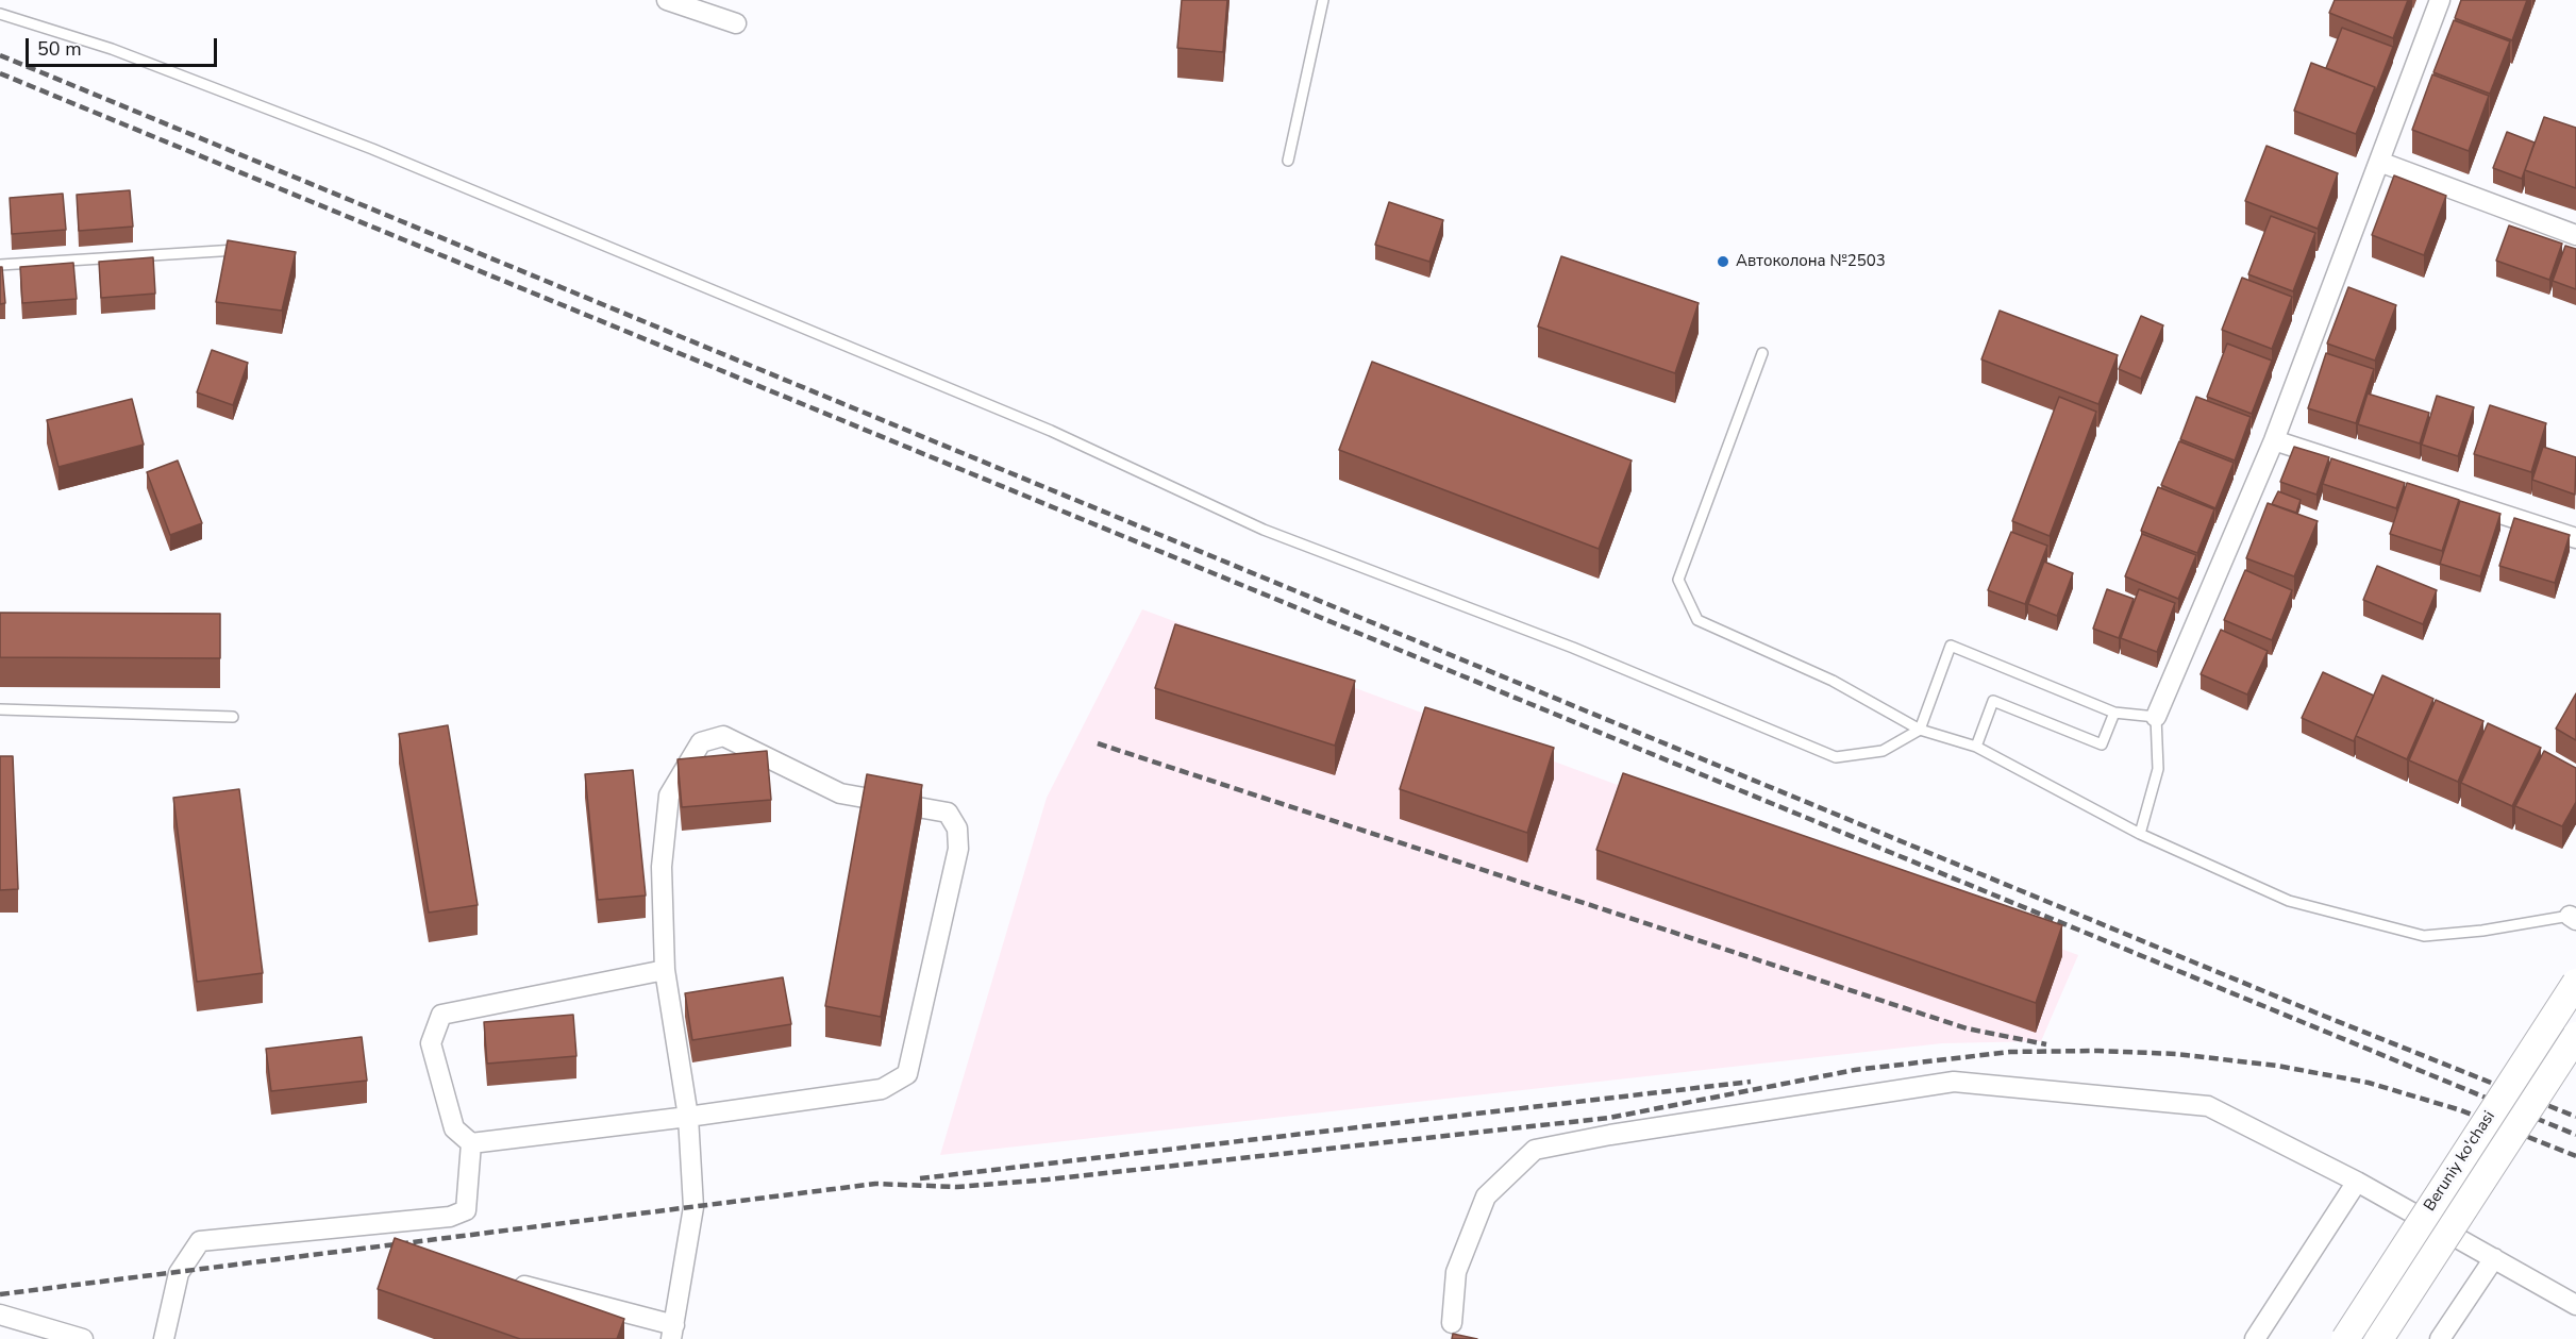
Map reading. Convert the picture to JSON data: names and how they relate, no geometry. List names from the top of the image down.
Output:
{
  "streets": {
    "main road": ["Beruniy ko'chasi"]
  },
  "places": ["Автоколона №2503"],
  "scale_bar": "50 m"
}
